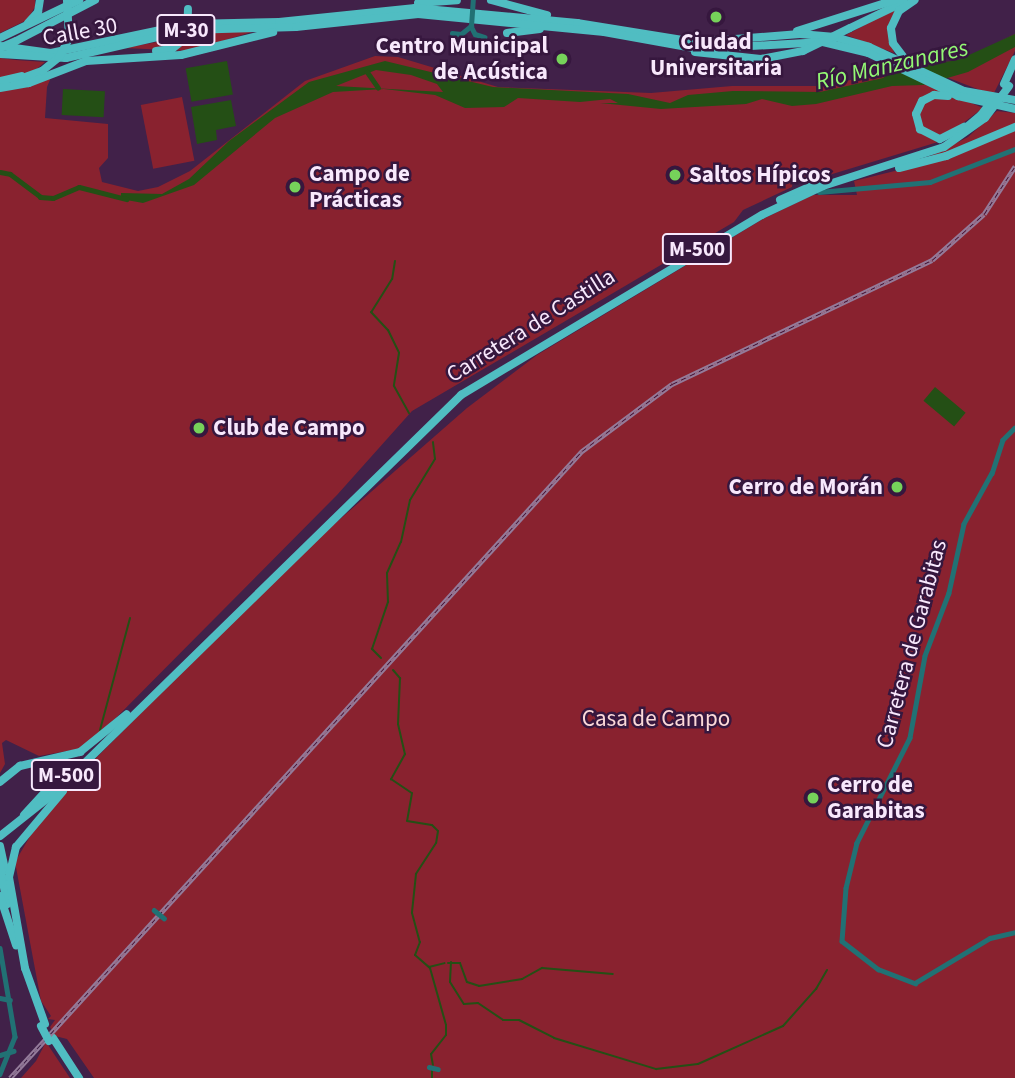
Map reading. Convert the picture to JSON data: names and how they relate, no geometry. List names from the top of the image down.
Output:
{
  "streets": {
    "highway": [
      "M-30",
      "Calle 30",
      "M-500",
      "Carretera de Castilla"
    ],
    "street": ["Carretera de Garabitas"]
  },
  "crossings": [
    ["M-30", "Calle 30"],
    ["M-500", "Carretera de Castilla"]
  ],
  "water": ["Río Manzanares"],
  "parks": ["Casa de Campo"],
  "places": [
    "Ciudad Universitaria",
    "Centro Municipal de Acústica",
    "Saltos Hípicos",
    "Campo de Prácticas",
    "Club de Campo",
    "Cerro de Morán",
    "Cerro de Garabitas"
  ]
}
